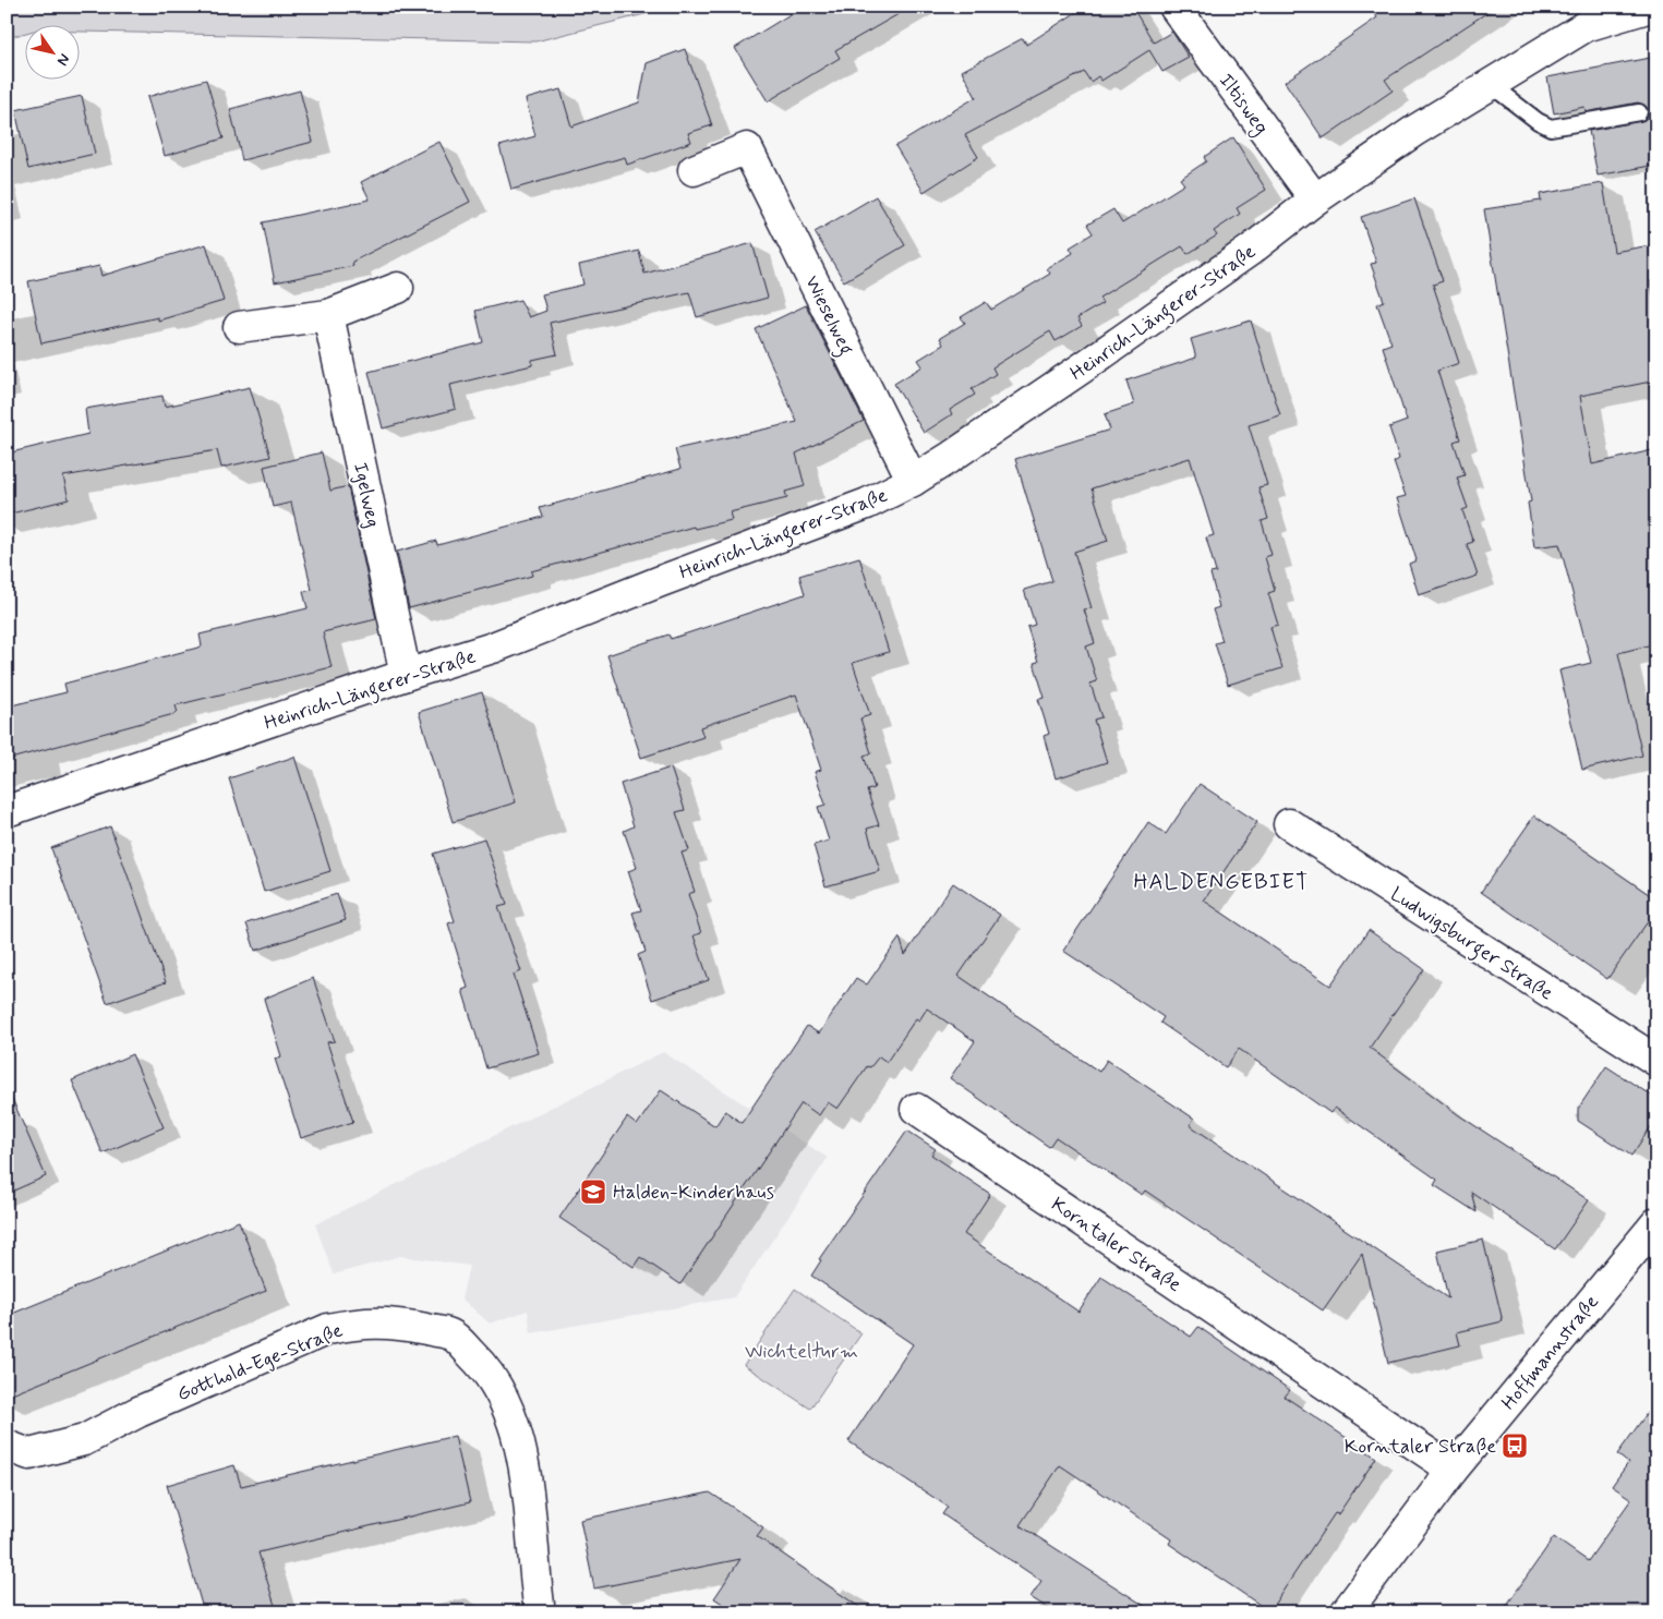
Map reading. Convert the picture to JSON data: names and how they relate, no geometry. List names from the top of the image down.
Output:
{
  "streets": {
    "street": [
      "Iltisweg",
      "Heinrich-Längerer-Straße",
      "Wieselweg",
      "Igelweg",
      "Ludwigsburger Straße",
      "Korntaler Straße",
      "Hoffmannstraße",
      "Gotthold-Ege-Straße"
    ]
  },
  "crossings": [
    ["Iltisweg", "Heinrich-Längerer-Straße"],
    ["Heinrich-Längerer-Straße", "Wieselweg"],
    ["Heinrich-Längerer-Straße", "Igelweg"],
    ["Korntaler Straße", "Hoffmannstraße"]
  ],
  "districts": ["HALDENGEBIET"],
  "parks": ["Wichtelturm"],
  "places": {
    "school or university": ["Halden-Kinderhaus"],
    "bus stop": ["Korntaler Straße"]
  },
  "north": "bottom right"
}
